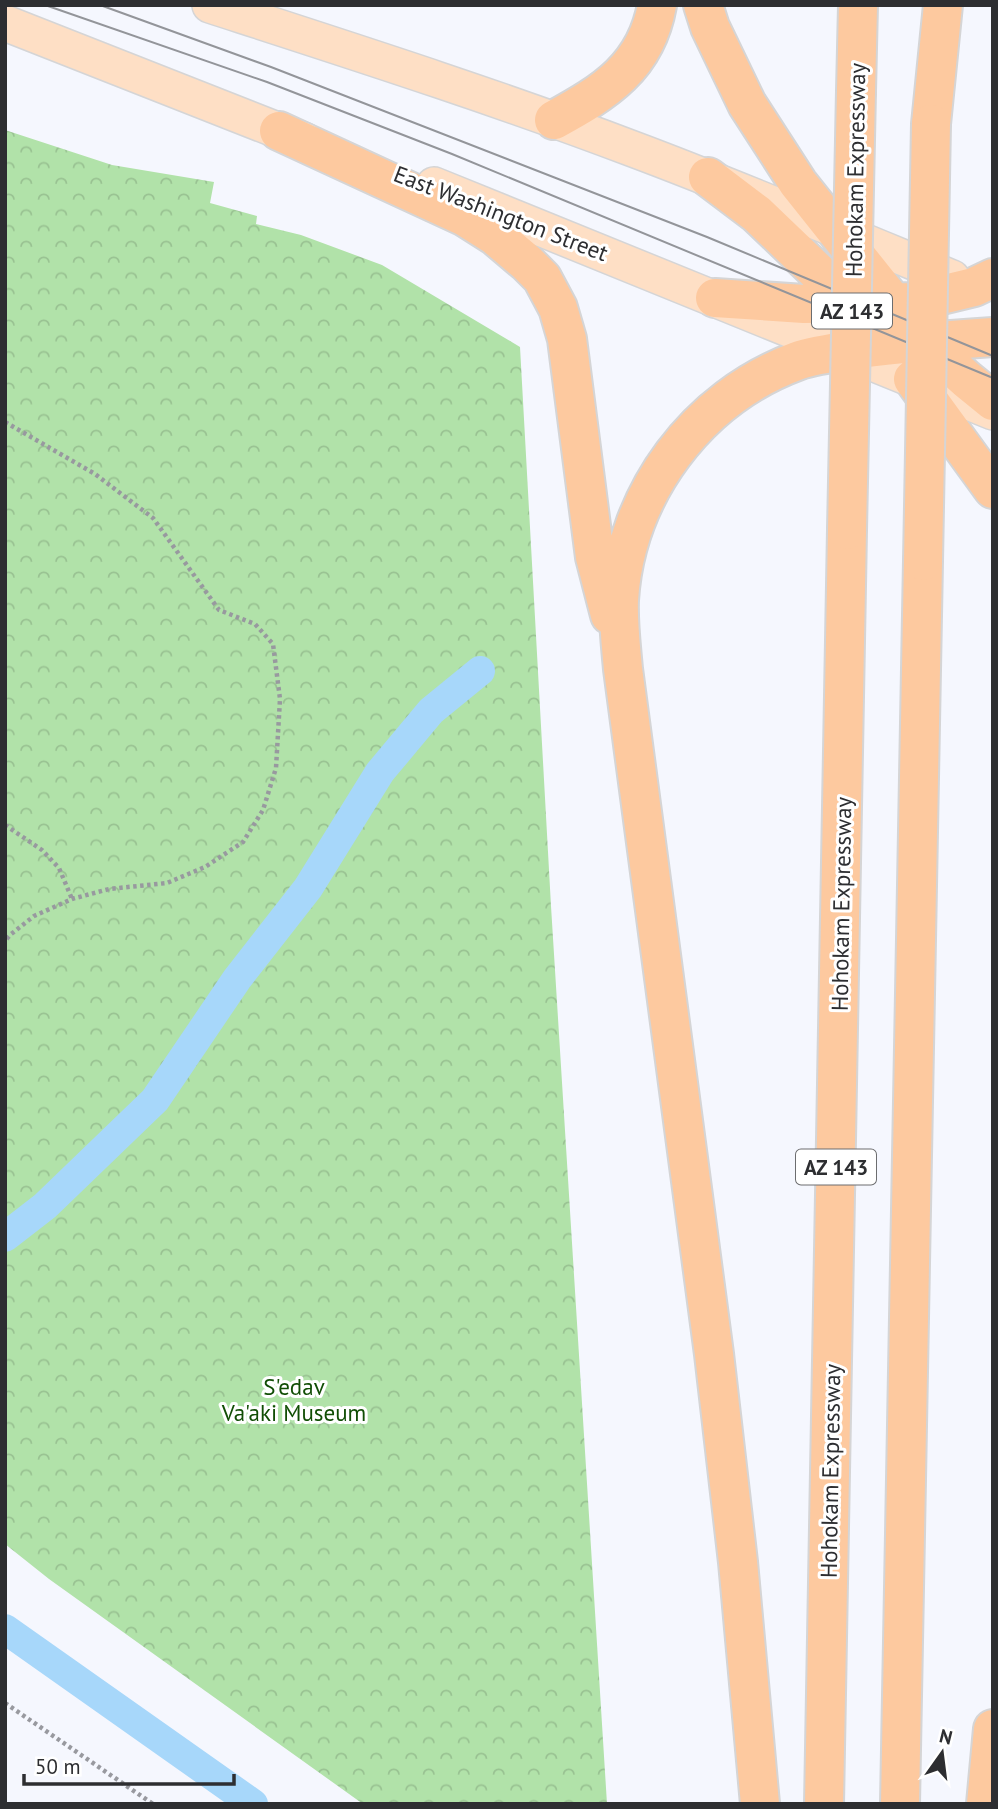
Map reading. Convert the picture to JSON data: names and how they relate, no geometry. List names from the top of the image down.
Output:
{
  "streets": {
    "highway": ["Hohokam Expressway", "AZ 143"],
    "main road": ["East Washington Street"]
  },
  "parks": ["S'edav Va'aki Museum"],
  "scale_bar": "50 m",
  "north": "top"
}
